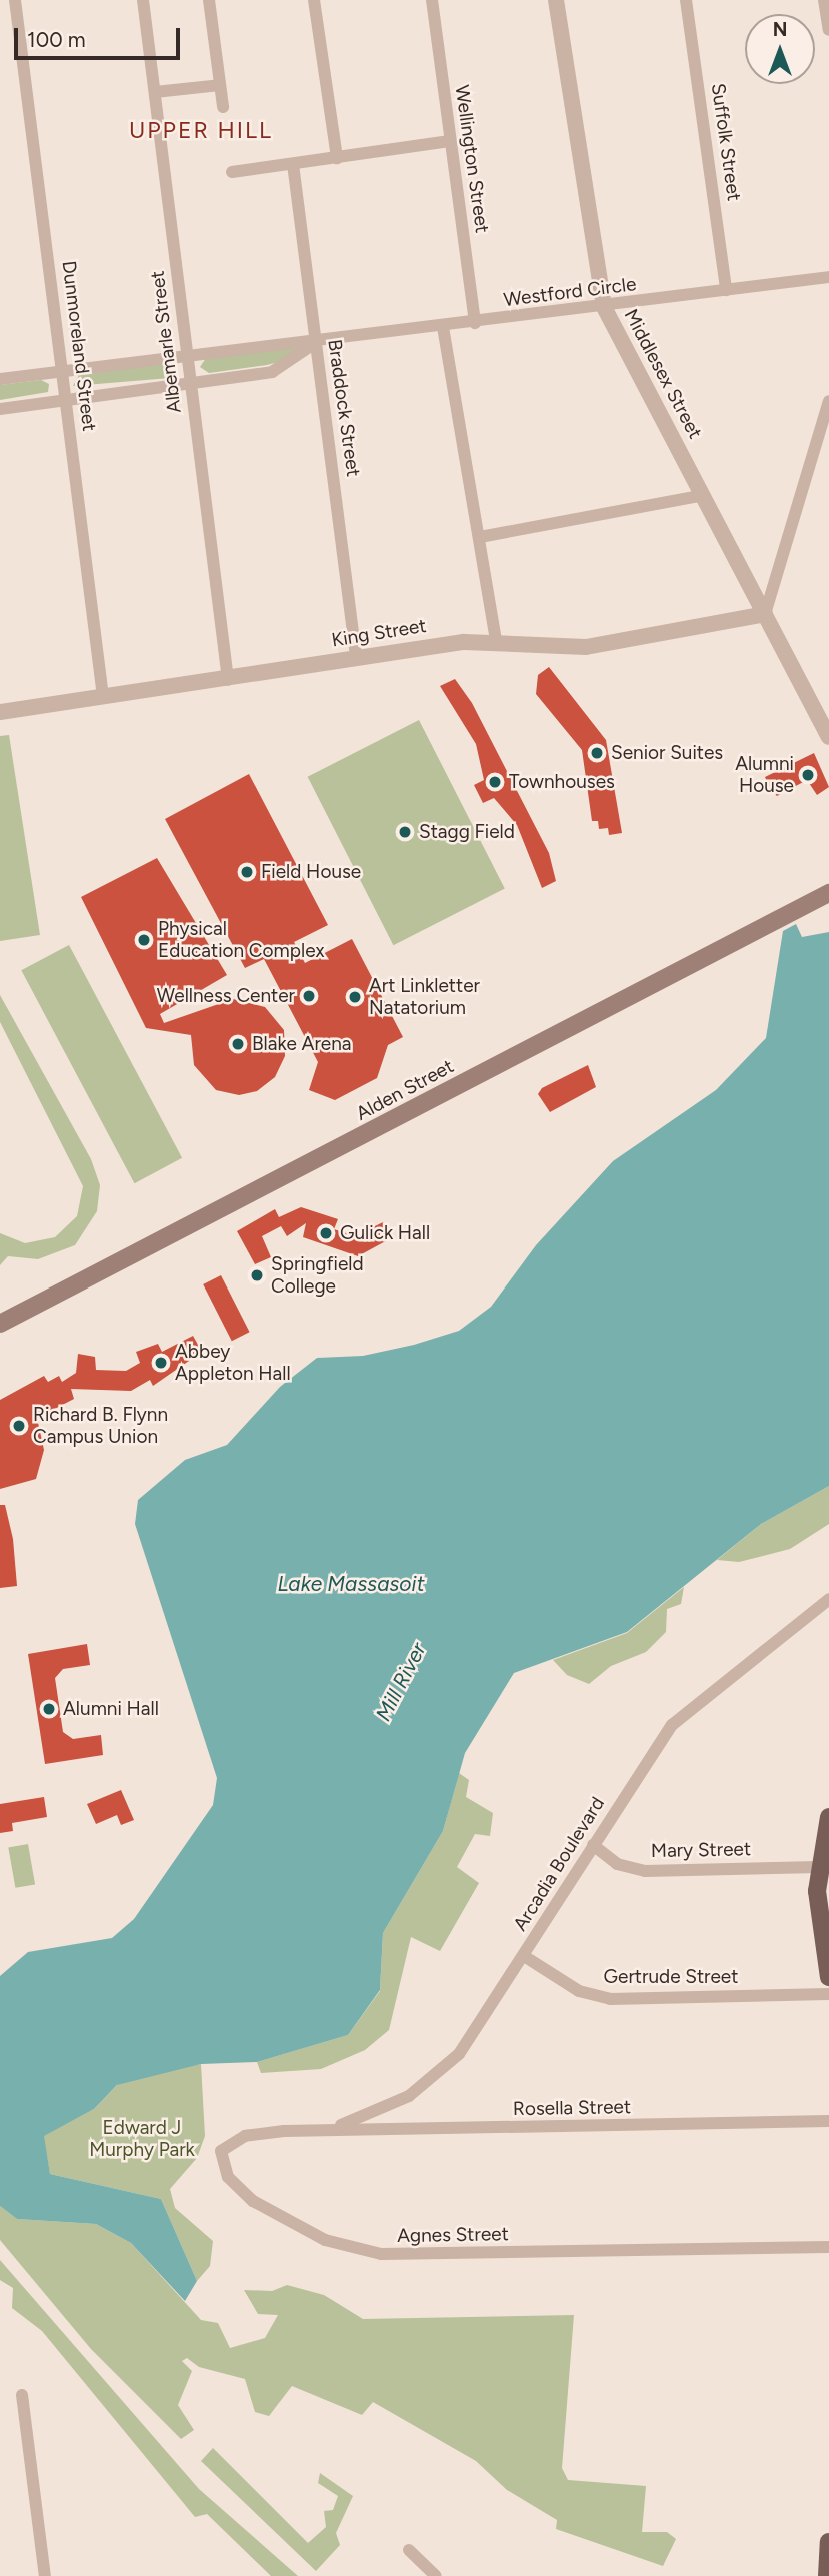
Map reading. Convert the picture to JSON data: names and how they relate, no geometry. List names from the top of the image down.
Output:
{
  "streets": {
    "main road": ["Alden Street"],
    "street": [
      "Suffolk Street",
      "Wellington Street",
      "Westford Circle",
      "Albemarle Street",
      "Dunmoreland Street",
      "Middlesex Street",
      "Braddock Street",
      "King Street",
      "Mary Street",
      "Arcadia Boulevard",
      "Gertrude Street",
      "Rosella Street",
      "Agnes Street"
    ]
  },
  "crossings": [
    ["Suffolk Street", "Westford Circle"],
    ["Wellington Street", "Westford Circle"],
    ["Westford Circle", "Albemarle Street"],
    ["Westford Circle", "Dunmoreland Street"],
    ["Westford Circle", "Middlesex Street"],
    ["Westford Circle", "Braddock Street"],
    ["Albemarle Street", "King Street"],
    ["Dunmoreland Street", "King Street"],
    ["Middlesex Street", "King Street"],
    ["Braddock Street", "King Street"],
    ["Mary Street", "Arcadia Boulevard"],
    ["Arcadia Boulevard", "Gertrude Street"],
    ["Arcadia Boulevard", "Rosella Street"],
    ["Arcadia Boulevard", "Agnes Street"],
    ["Rosella Street", "Agnes Street"]
  ],
  "districts": ["UPPER HILL"],
  "water": ["Lake Massasoit", "Mill River"],
  "parks": ["Edward J Murphy Park"],
  "places": [
    "Senior Suites",
    "Alumni House",
    "Townhouses",
    "Stagg Field",
    "Field House",
    "Physical Education Complex",
    "Wellness Center",
    "Art Linkletter Natatorium",
    "Blake Arena",
    "Gulick Hall",
    "Springfield College",
    "Abbey Appleton Hall",
    "Richard B. Flynn Campus Union",
    "Alumni Hall"
  ],
  "scale_bar": "100 m",
  "north": "top"
}
